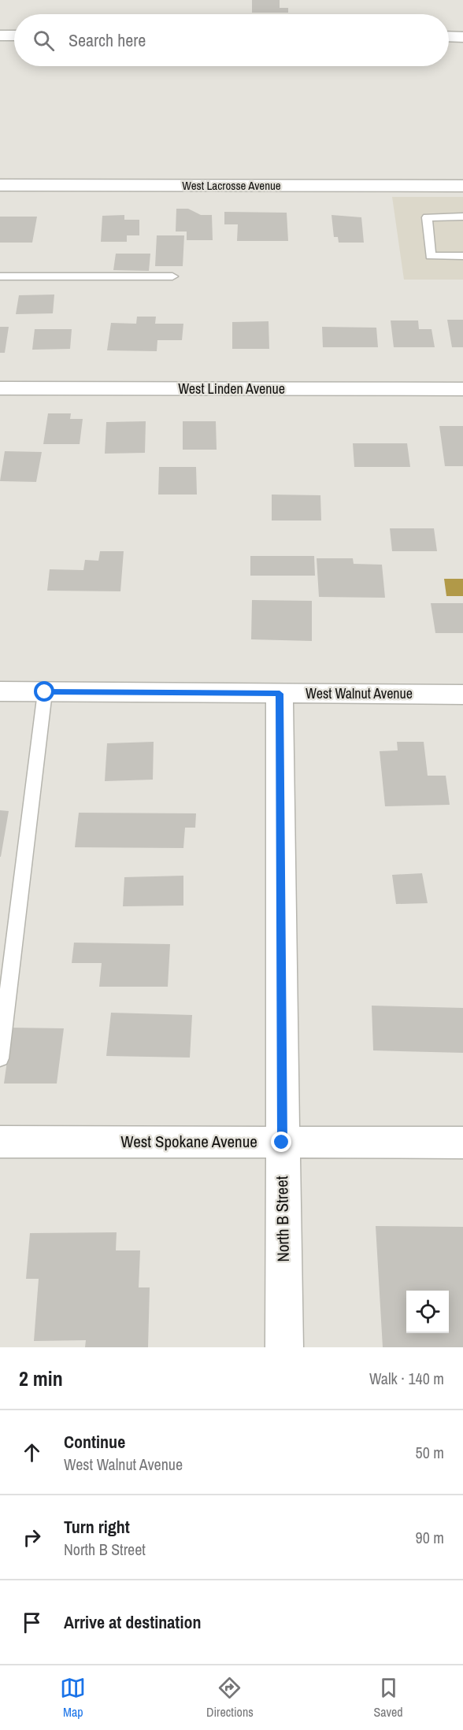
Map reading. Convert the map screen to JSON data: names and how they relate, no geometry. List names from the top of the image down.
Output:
{
  "streets": {
    "street": [
      "West Lacrosse Avenue",
      "West Linden Avenue",
      "West Walnut Avenue",
      "West Spokane Avenue",
      "North B Street"
    ]
  },
  "crossings": [
    ["West Walnut Avenue", "North B Street"],
    ["West Spokane Avenue", "North B Street"]
  ],
  "page": {
    "search": "Search here",
    "heading": ["2 min", "Walk · 140 m"],
    "list": [
      ["Continue", "West Walnut Avenue", "50 m"],
      ["Turn right", "North B Street", "90 m"],
      "Arrive at destination"
    ],
    "nav": ["Map", "Directions", "Saved"]
  }
}
